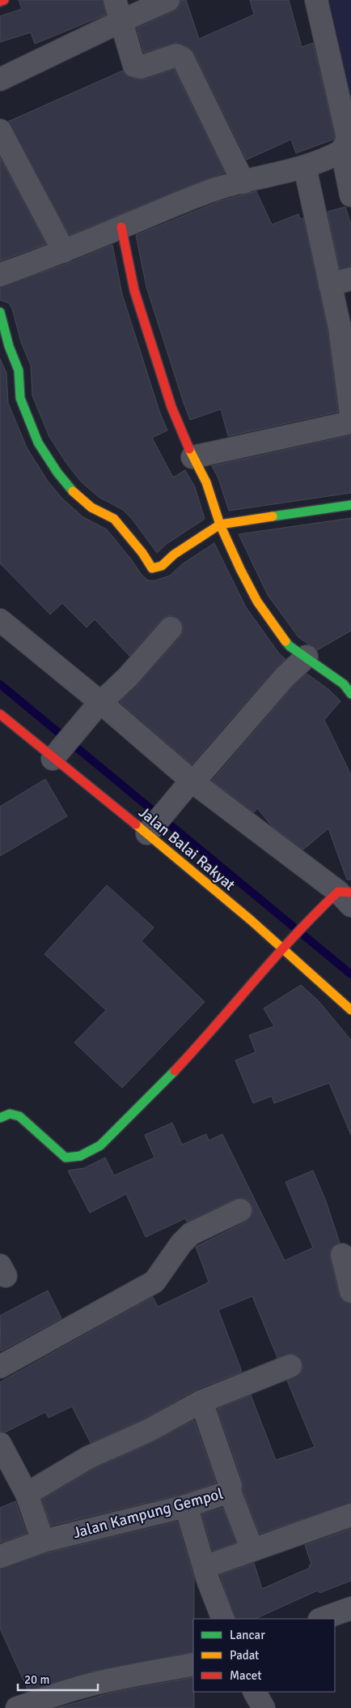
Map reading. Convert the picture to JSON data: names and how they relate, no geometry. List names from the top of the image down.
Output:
{
  "streets": {
    "street": ["Jalan Balai Rakyat", "Jalan Kampung Gempol"]
  },
  "legend": ["Lancar", "Padat", "Macet"],
  "scale_bar": "20 m"
}
